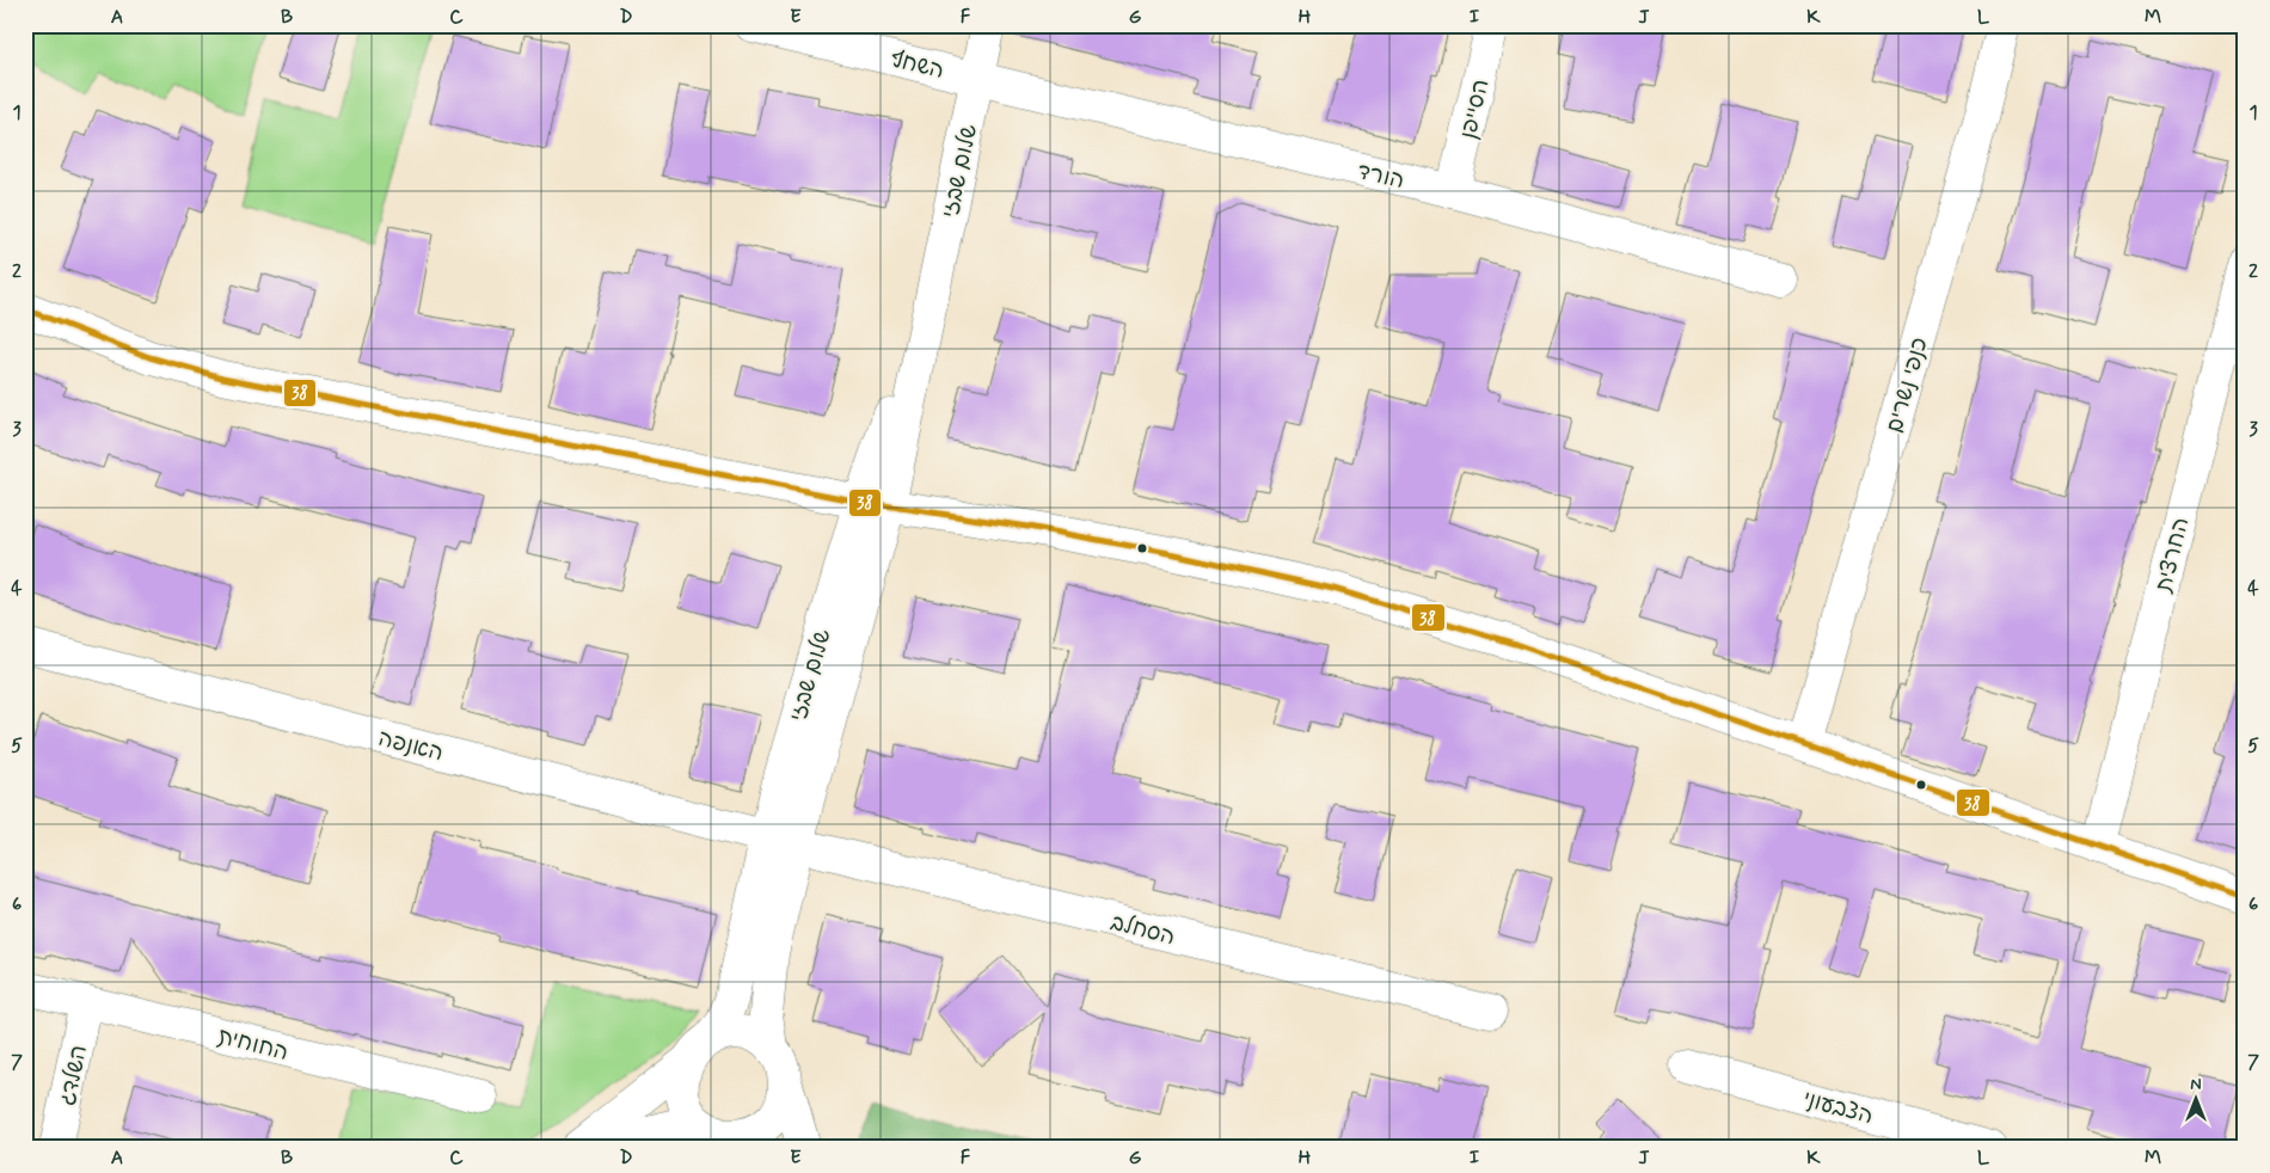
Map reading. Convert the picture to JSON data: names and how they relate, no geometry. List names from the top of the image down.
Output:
{
  "streets": {
    "street": [
      "השחף",
      "הסייפן",
      "שלום שבזי",
      "הורד",
      "כנפי נשרים",
      "החרצית",
      "האנפה",
      "הסחלב",
      "החוחית",
      "השלדג",
      "הצבעוני"
    ]
  },
  "crossings": [
    ["השחף", "שלום שבזי"],
    ["השחף", "הורד"],
    ["הסייפן", "הורד"],
    ["שלום שבזי", "הורד"],
    ["שלום שבזי", "האנפה"],
    ["שלום שבזי", "הסחלב"],
    ["האנפה", "הסחלב"],
    ["החוחית", "השלדג"]
  ],
  "lines": ["transit line 38"],
  "north": "top",
  "grid": {
    "columns": [
      "A",
      "B",
      "C",
      "D",
      "E",
      "F",
      "G",
      "H",
      "I",
      "J",
      "K",
      "L",
      "M"
    ],
    "rows": [
      "1",
      "2",
      "3",
      "4",
      "5",
      "6",
      "7"
    ]
  }
}
